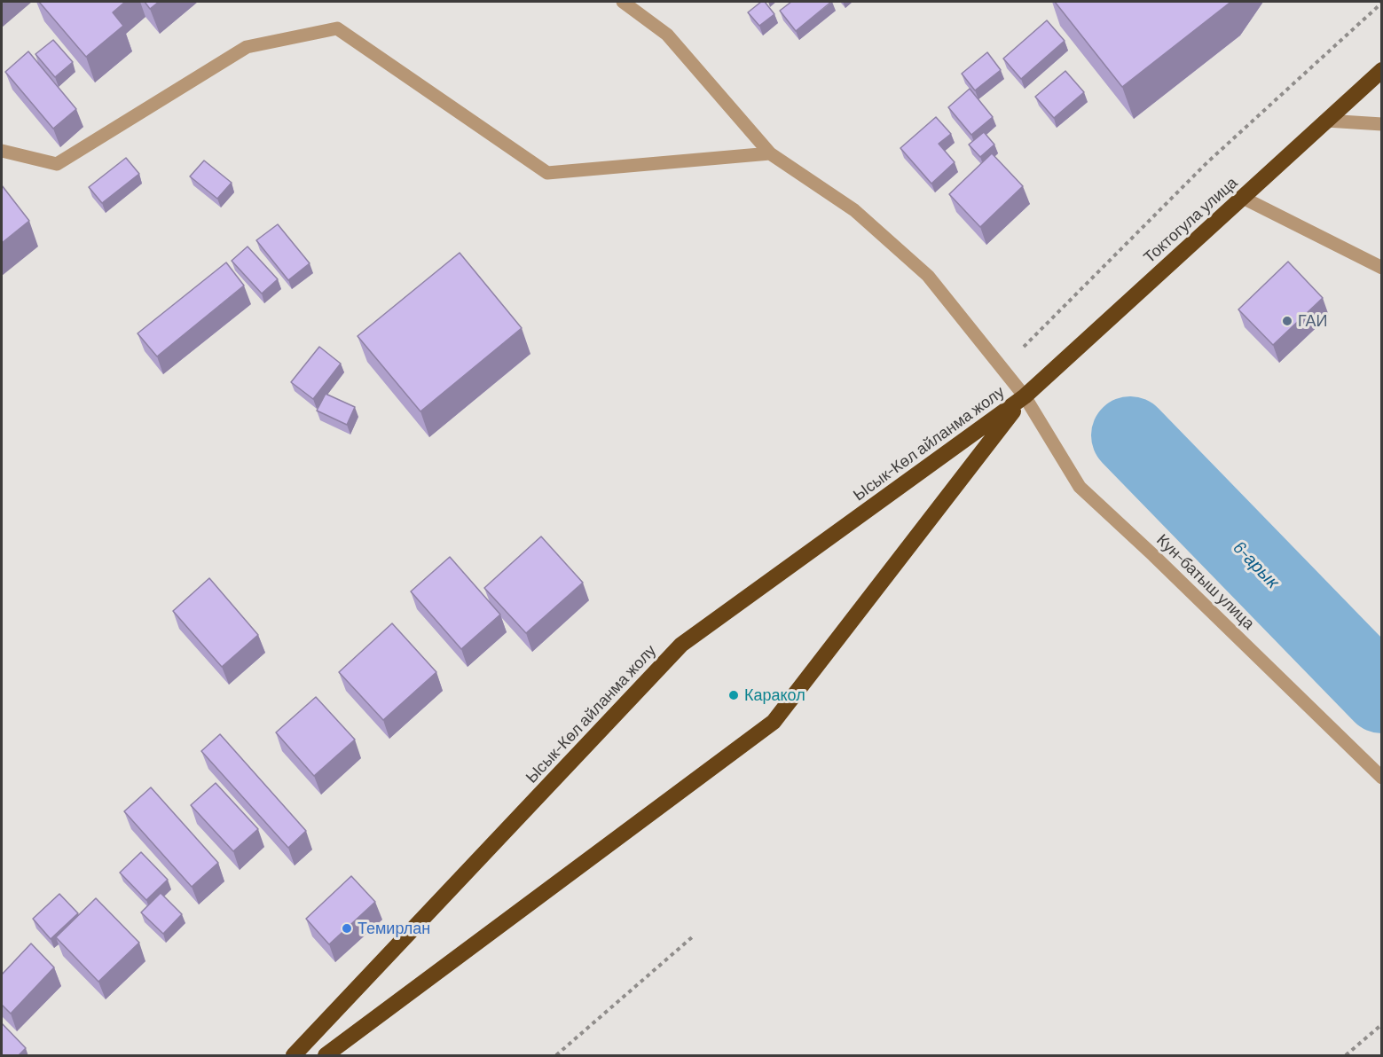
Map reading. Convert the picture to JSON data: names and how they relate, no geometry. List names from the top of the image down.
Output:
{
  "streets": {
    "highway": ["Токтогула улица", "Ысык-Көл айланма жолу"],
    "street": ["Кун-батыш улица"]
  },
  "crossings": [
    ["Токтогула улица", "Ысык-Көл айланма жолу"],
    ["Токтогула улица", "Кун-батыш улица"],
    ["Ысык-Көл айланма жолу", "Кун-батыш улица"]
  ],
  "water": ["6-арык"],
  "places": ["ГАИ", "Каракол", "Темирлан"]
}
